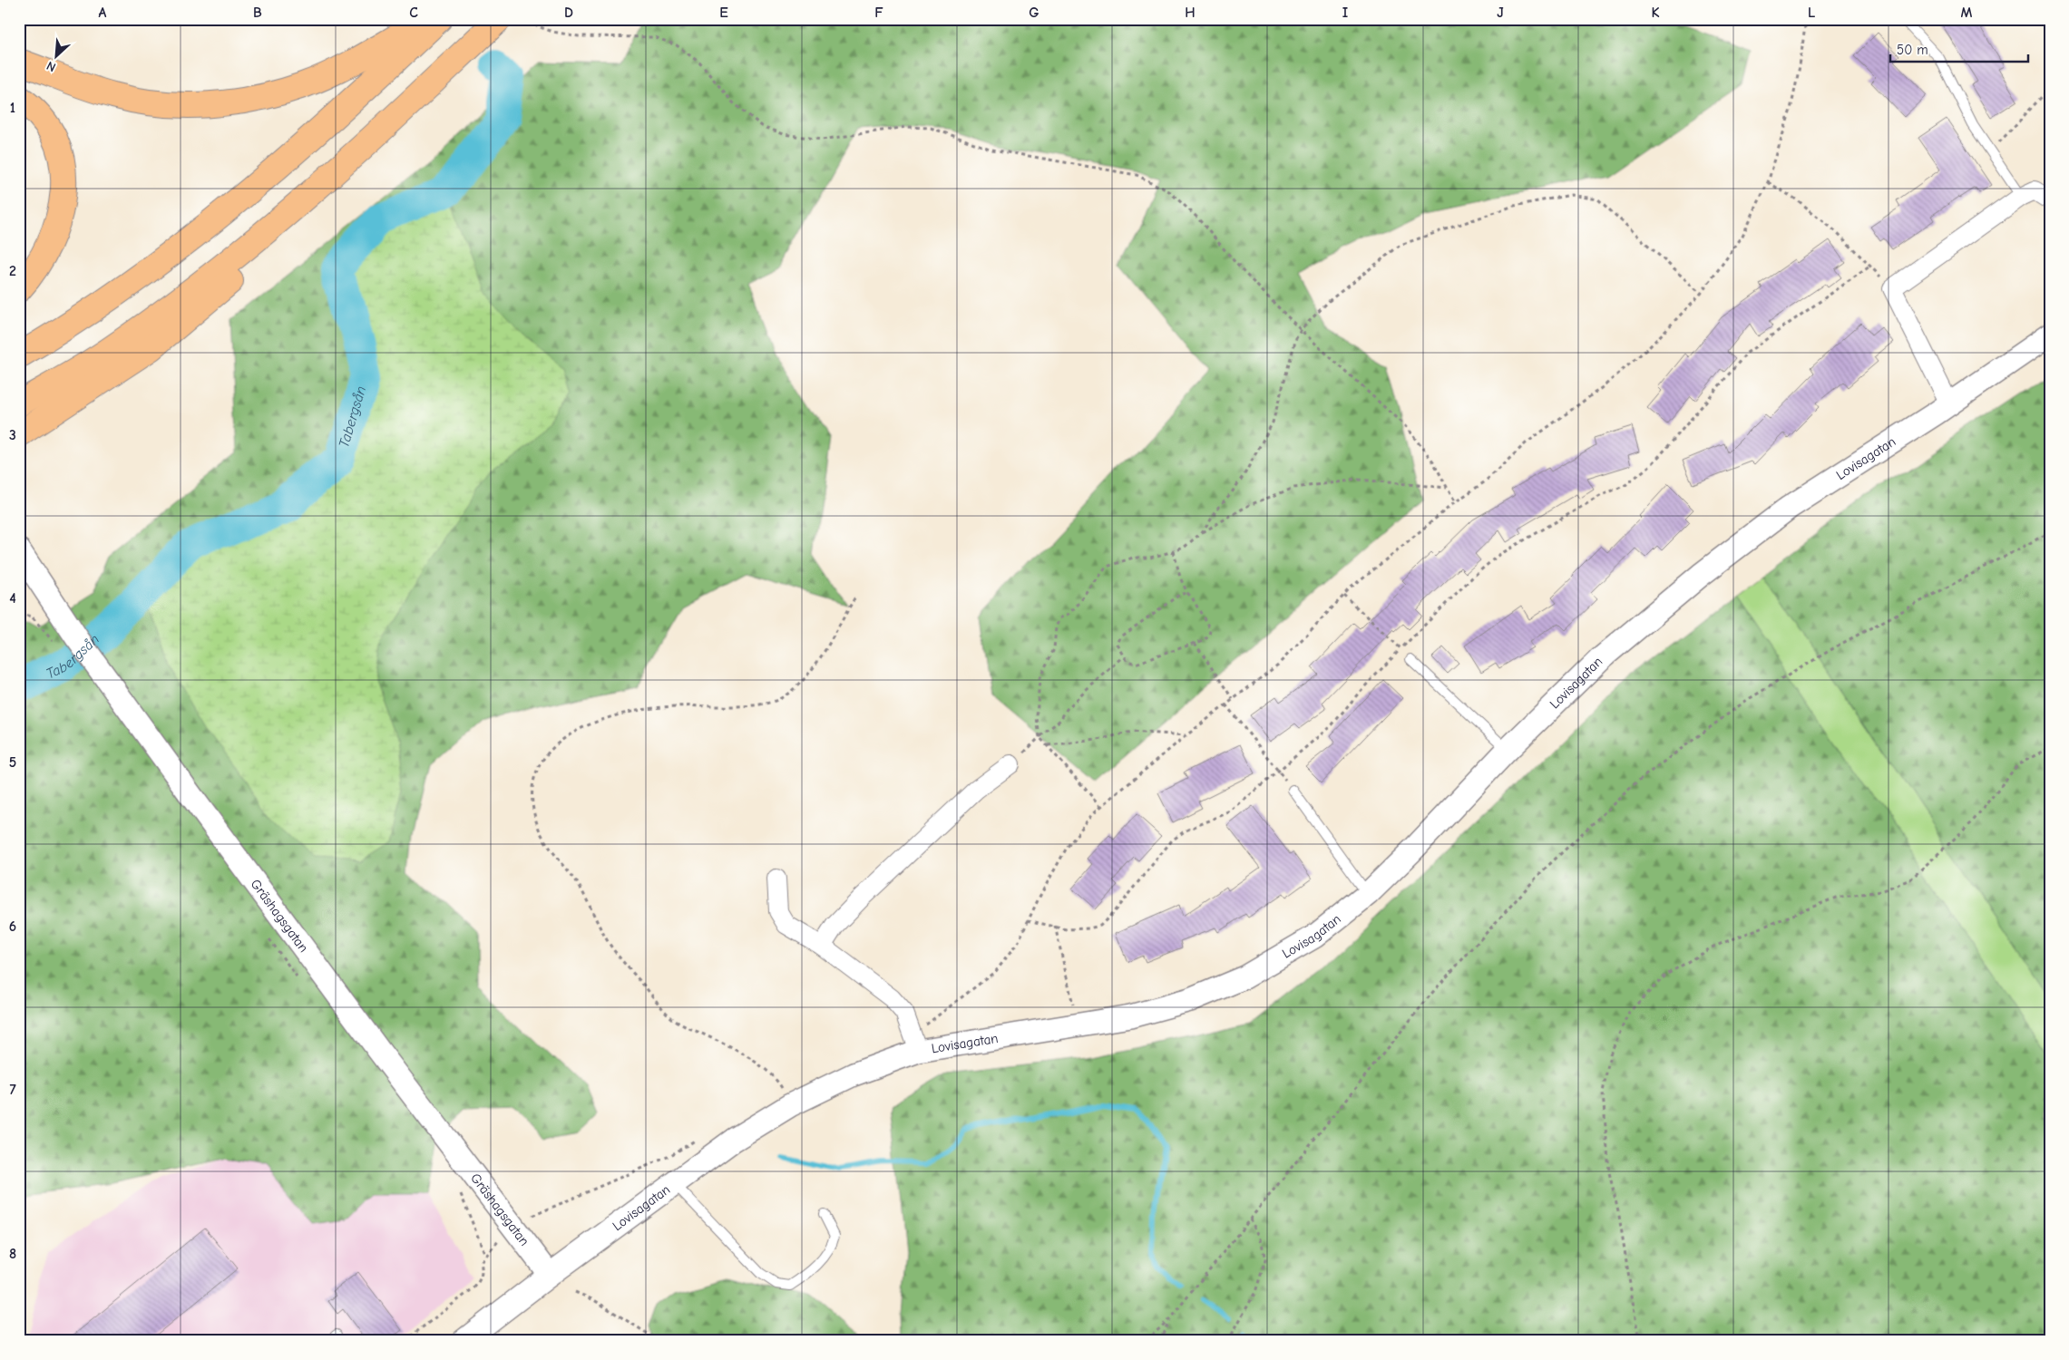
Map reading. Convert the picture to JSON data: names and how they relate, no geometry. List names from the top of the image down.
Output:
{
  "streets": {
    "street": ["Lovisagatan", "Gräshagsgatan"]
  },
  "crossings": [
    ["Lovisagatan", "Gräshagsgatan"]
  ],
  "water": ["Tabergsån"],
  "scale_bar": "50 m",
  "north": "bottom left",
  "grid": {
    "columns": [
      "A",
      "B",
      "C",
      "D",
      "E",
      "F",
      "G",
      "H",
      "I",
      "J",
      "K",
      "L",
      "M"
    ],
    "rows": [
      "1",
      "2",
      "3",
      "4",
      "5",
      "6",
      "7",
      "8"
    ]
  }
}
